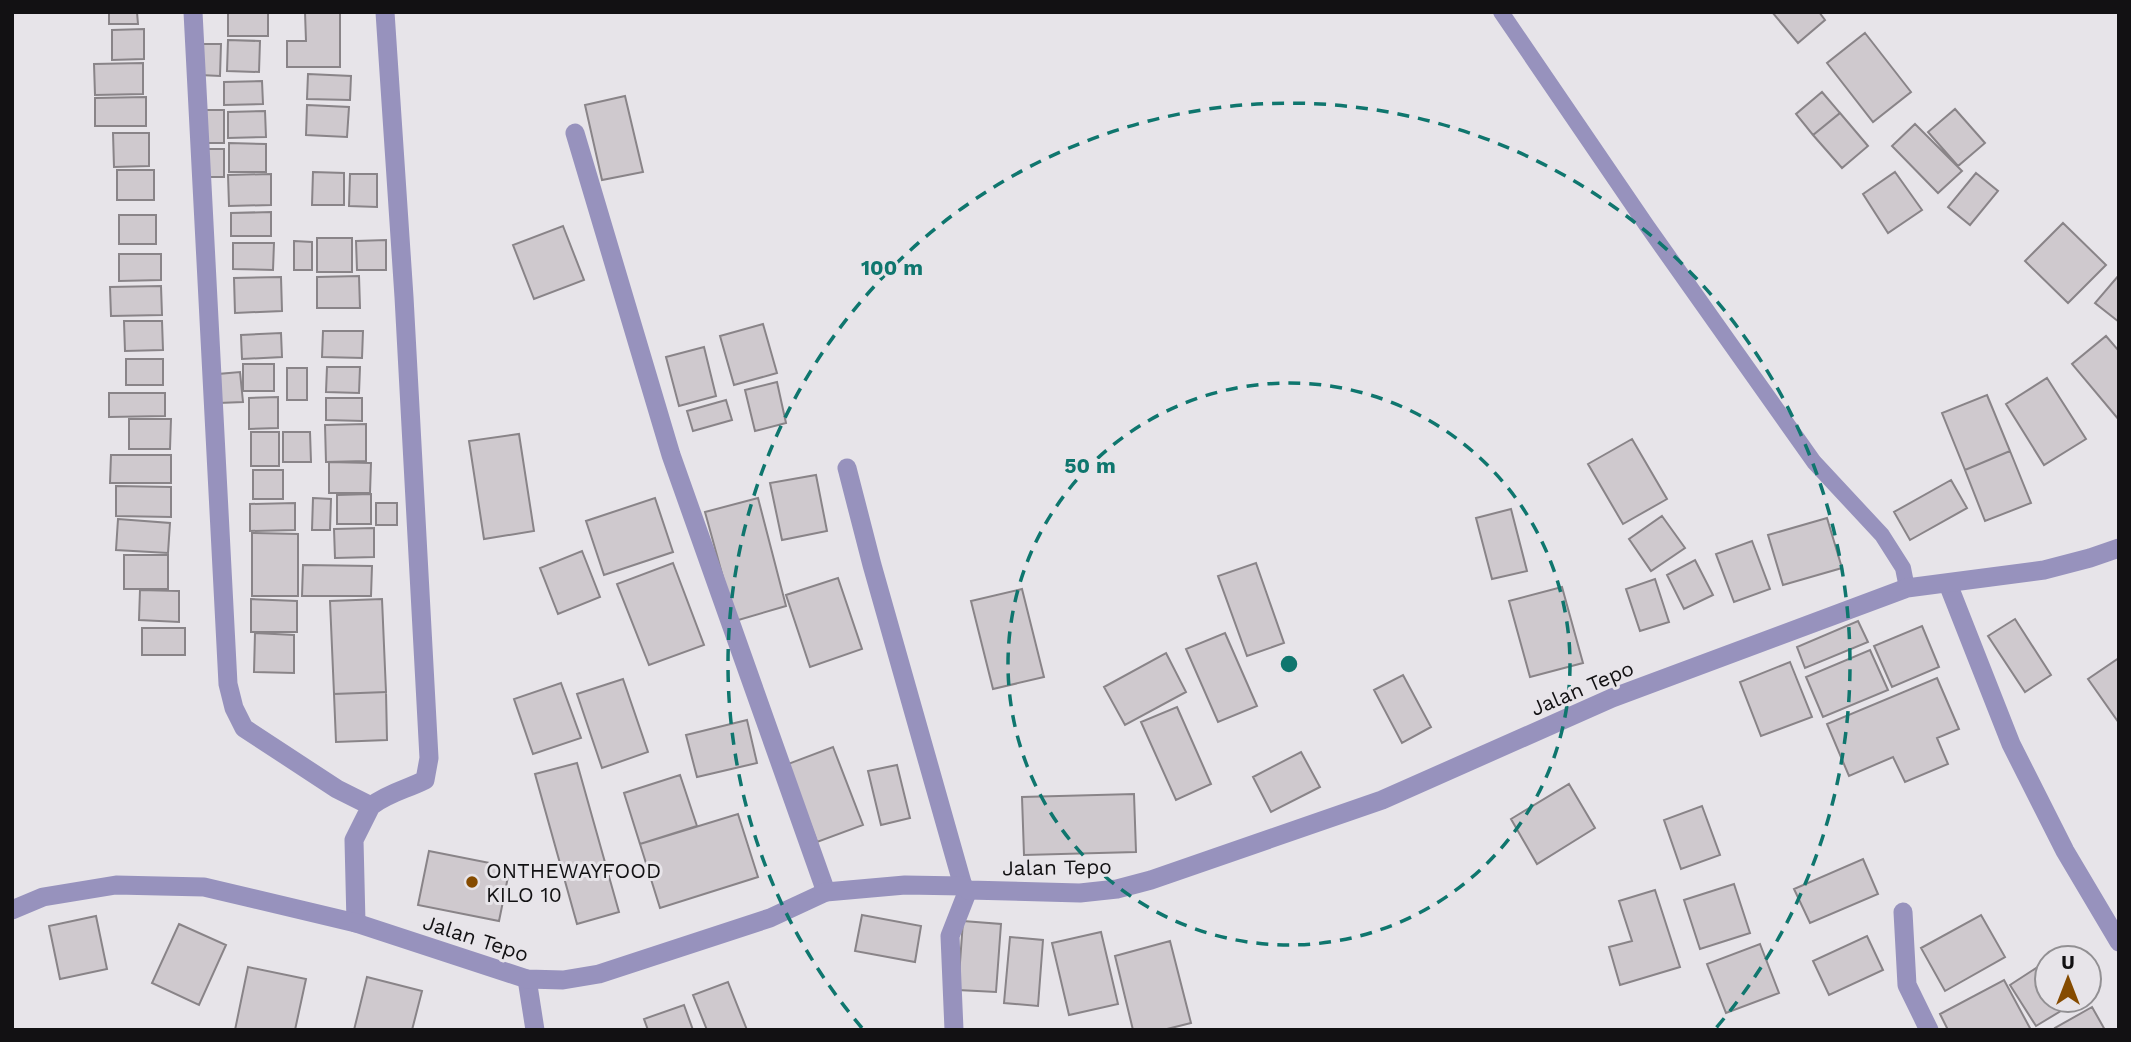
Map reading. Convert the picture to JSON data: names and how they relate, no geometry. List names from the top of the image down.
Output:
{
  "streets": {
    "street": ["Jalan Tepo"]
  },
  "places": ["ONTHEWAYFOOD KILO 10"],
  "north": "top",
  "rings": ["100 m", "50 m"]
}
